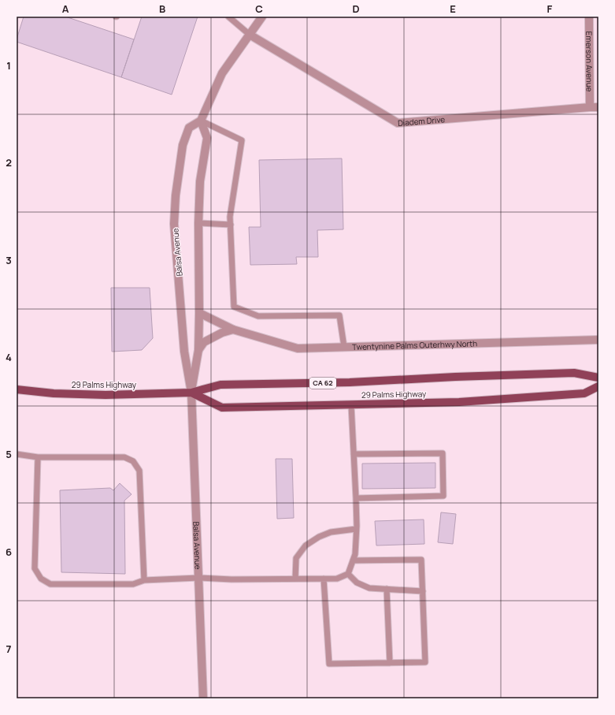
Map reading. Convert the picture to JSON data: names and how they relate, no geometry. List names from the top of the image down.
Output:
{
  "streets": {
    "main road": ["CA 62", "29 Palms Highway"],
    "street": [
      "Emerson Avenue",
      "Diadem Drive",
      "Balsa Avenue",
      "Twentynine Palms Outerhwy North"
    ]
  },
  "crossings": [
    ["Emerson Avenue", "Diadem Drive"],
    ["Balsa Avenue", "Twentynine Palms Outerhwy North"],
    ["Balsa Avenue", "29 Palms Highway"]
  ],
  "grid": {
    "columns": [
      "A",
      "B",
      "C",
      "D",
      "E",
      "F"
    ],
    "rows": [
      "1",
      "2",
      "3",
      "4",
      "5",
      "6",
      "7"
    ]
  }
}
